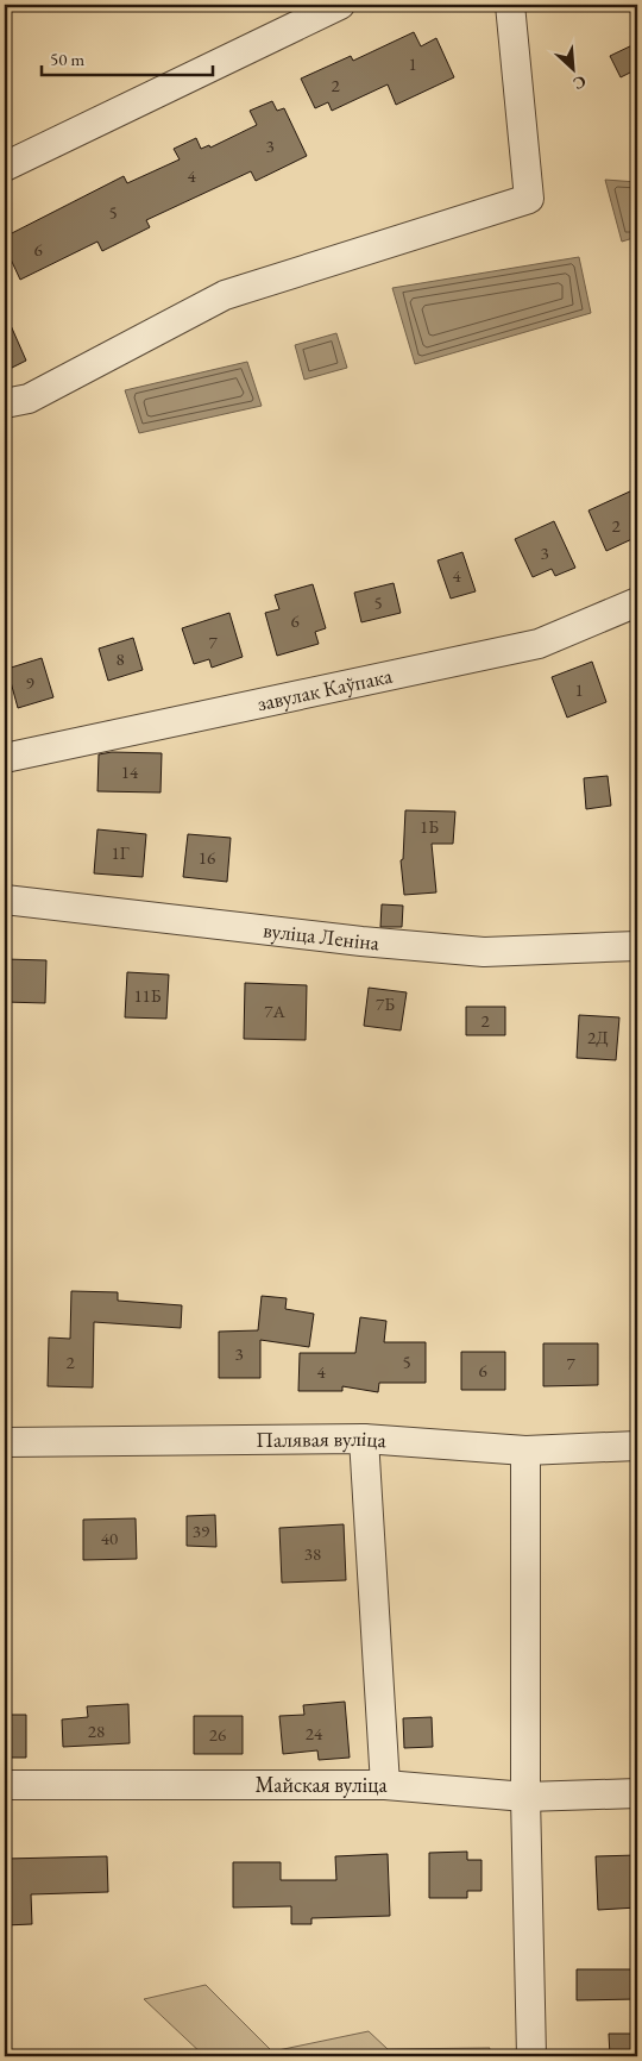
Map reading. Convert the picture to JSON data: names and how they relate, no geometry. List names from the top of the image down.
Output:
{
  "streets": {
    "street": [
      "завулак Каўпака",
      "вуліца Леніна",
      "Палявая вуліца",
      "Майская вуліца"
    ]
  },
  "house_numbers": [
    "1",
    "2",
    "3",
    "4",
    "5",
    "6",
    "2",
    "3",
    "4",
    "5",
    "6",
    "7",
    "8",
    "9",
    "1",
    "14",
    "1Б",
    "1Г",
    "16",
    "11Б",
    "7Б",
    "7А",
    "2",
    "2Д",
    "3",
    "2",
    "5",
    "7",
    "6",
    "4",
    "39",
    "40",
    "38",
    "28",
    "24",
    "26"
  ],
  "scale_bar": "50 m",
  "north": "bottom right"
}
